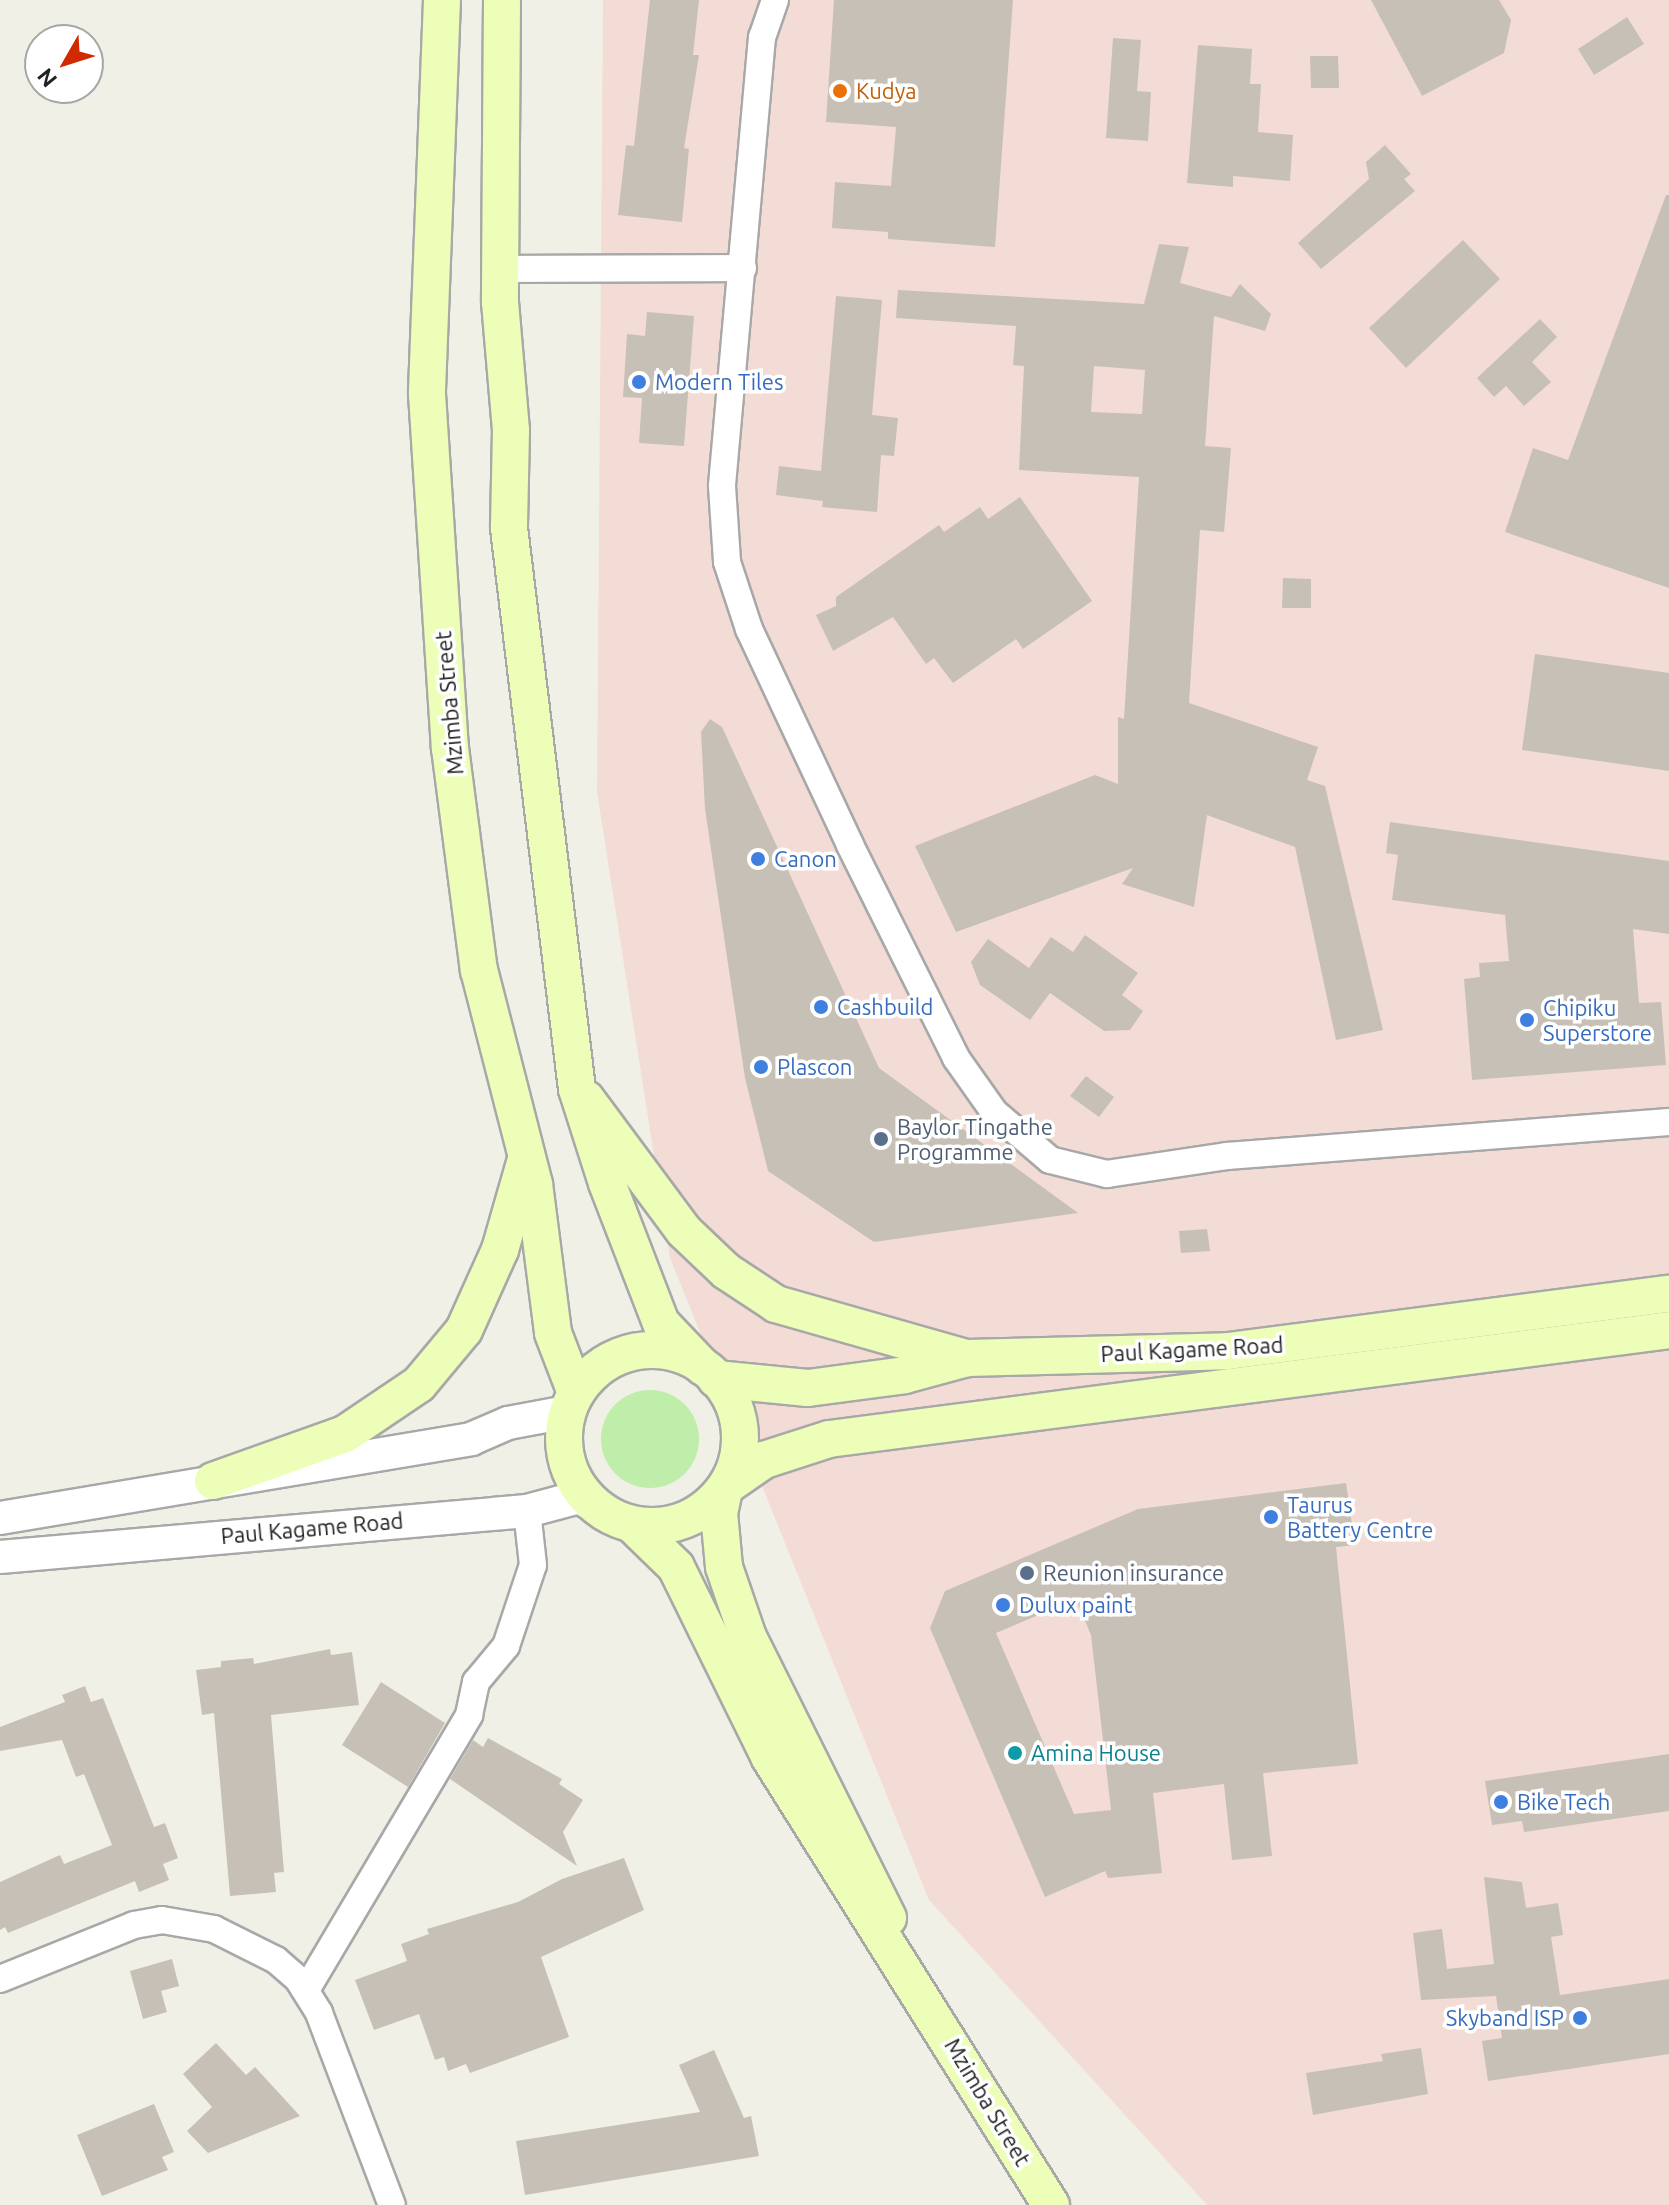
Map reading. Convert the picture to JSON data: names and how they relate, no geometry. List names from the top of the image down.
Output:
{
  "streets": {
    "main road": ["Mzimba Street", "Paul Kagame Road"]
  },
  "crossings": [
    ["Mzimba Street", "Paul Kagame Road"]
  ],
  "places": [
    "Kudya",
    "Modern Tiles",
    "Canon",
    "Cashbuild",
    "Chipiku Superstore",
    "Plascon",
    "Baylor Tingathe Programme",
    "Taurus Battery Centre",
    "Reunion insurance",
    "Dulux paint",
    "Amina House",
    "Bike Tech",
    "Skyband ISP"
  ],
  "north": "bottom left"
}
